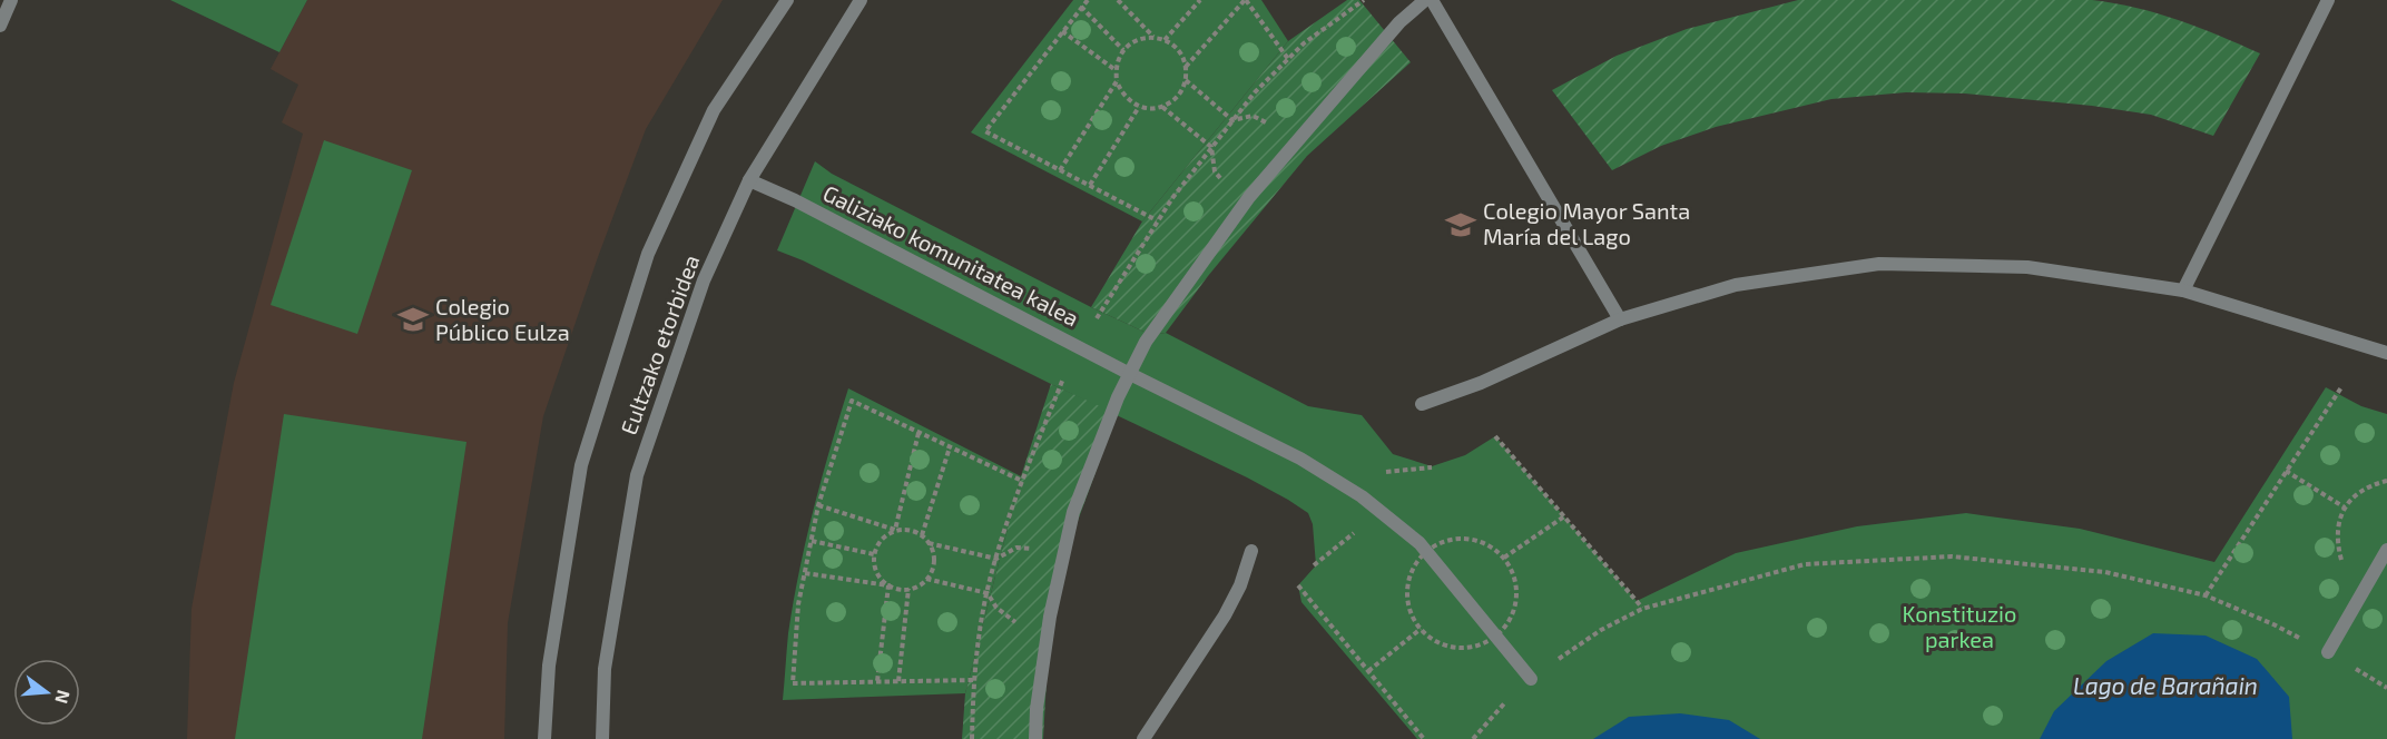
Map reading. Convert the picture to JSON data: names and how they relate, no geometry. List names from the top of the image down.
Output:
{
  "streets": {
    "street": ["Galiziako komunitatea kalea", "Eultzako etorbidea"]
  },
  "crossings": [
    ["Galiziako komunitatea kalea", "Eultzako etorbidea"]
  ],
  "water": ["Lago de Barañain"],
  "parks": ["Konstituzio parkea"],
  "places": {
    "school or university": ["Colegio Mayor Santa María del Lago", "Colegio Público Eulza"]
  },
  "north": "right"
}
